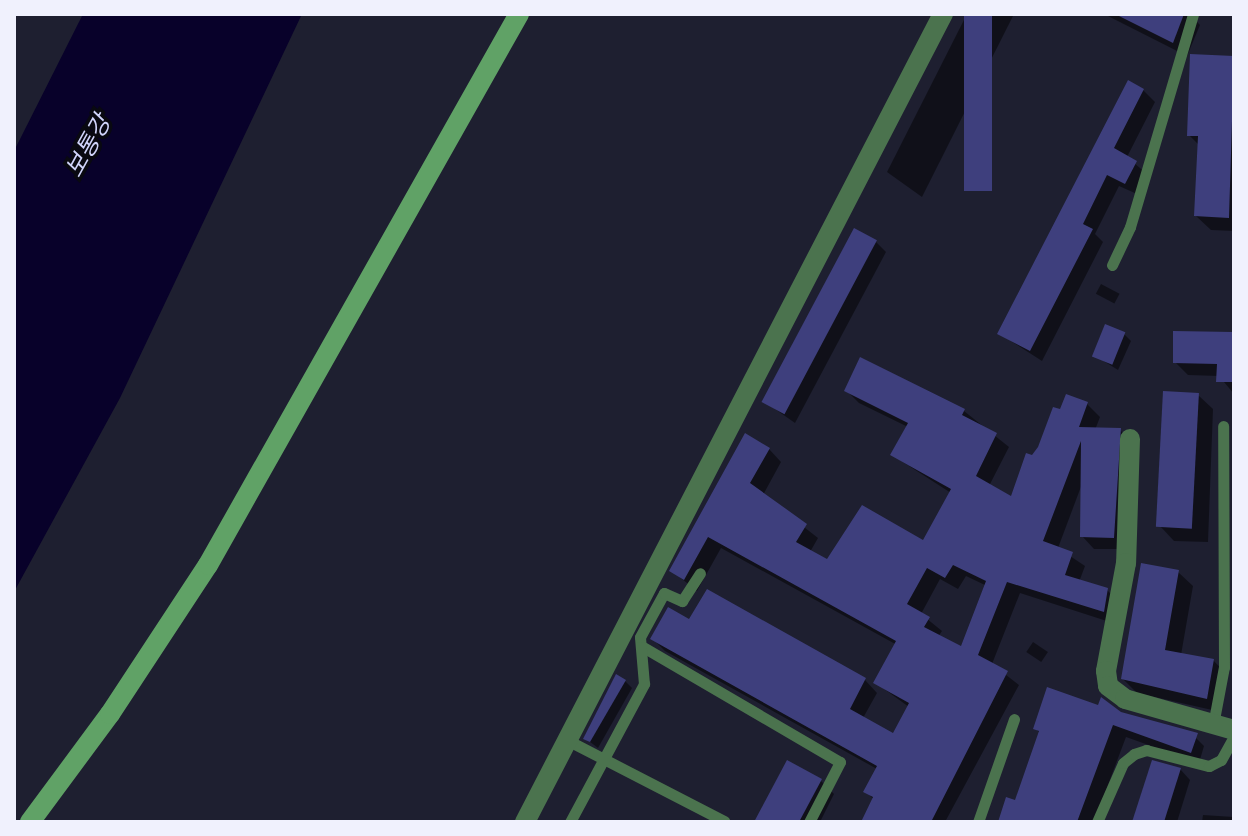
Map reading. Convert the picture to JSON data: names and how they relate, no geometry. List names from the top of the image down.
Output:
{
  "water": ["보통강"]
}
